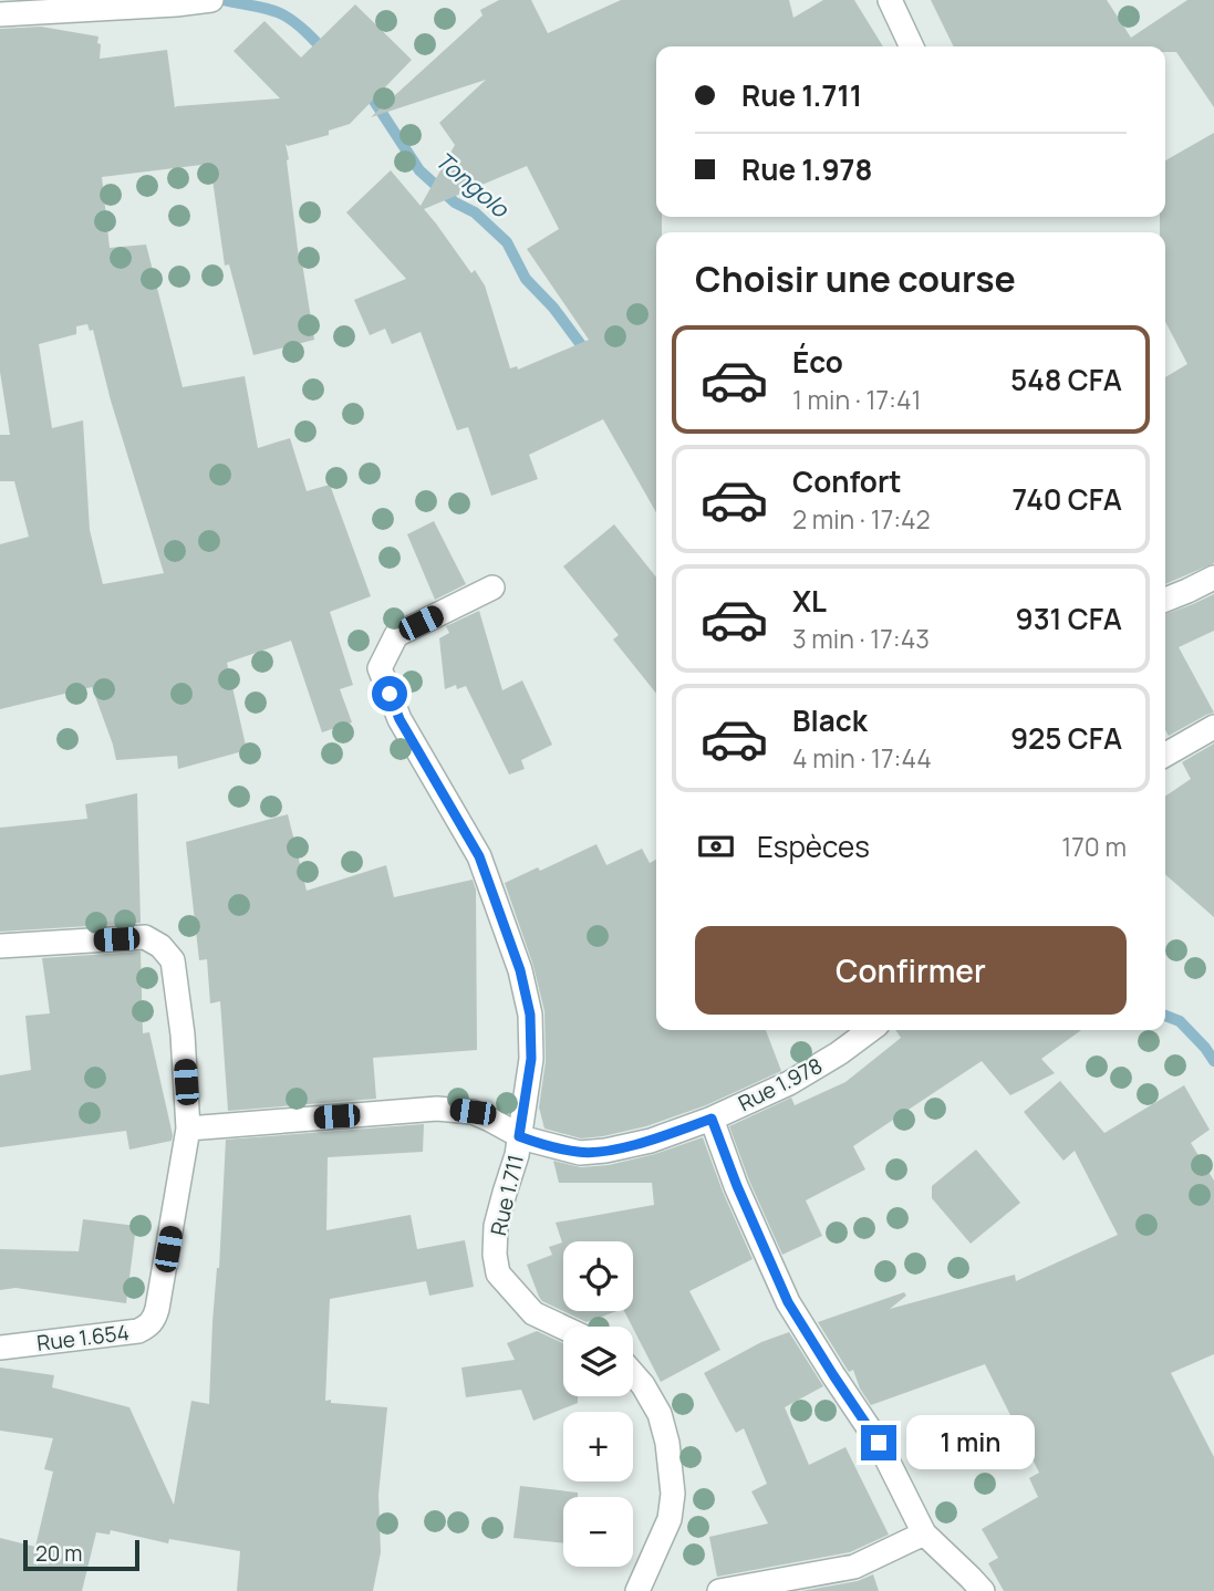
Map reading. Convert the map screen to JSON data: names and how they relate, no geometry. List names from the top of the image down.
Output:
{
  "streets": {
    "street": ["Rue 1.978", "Rue 1.711", "Rue 1.654"]
  },
  "water": ["Tongolo"],
  "scale_bar": "20 m",
  "page": {
    "banner": ["Rue 1.711", "Rue 1.978"],
    "heading": "Choisir une course",
    "list": [
      {
        "name": "Éco",
        "note": "1 min · 17:41",
        "value": "548 CFA"
      },
      {
        "name": "Confort",
        "note": "2 min · 17:42",
        "value": "740 CFA"
      },
      {
        "name": "XL",
        "note": "3 min · 17:43",
        "value": "931 CFA"
      },
      {
        "name": "Black",
        "note": "4 min · 17:44",
        "value": "925 CFA"
      }
    ],
    "pay": ["Espèces", "170 m"],
    "buttons": "Confirmer",
    "map_buttons": ["+", "−"],
    "bubble": "1 min",
    "scale": "20 m"
  }
}
